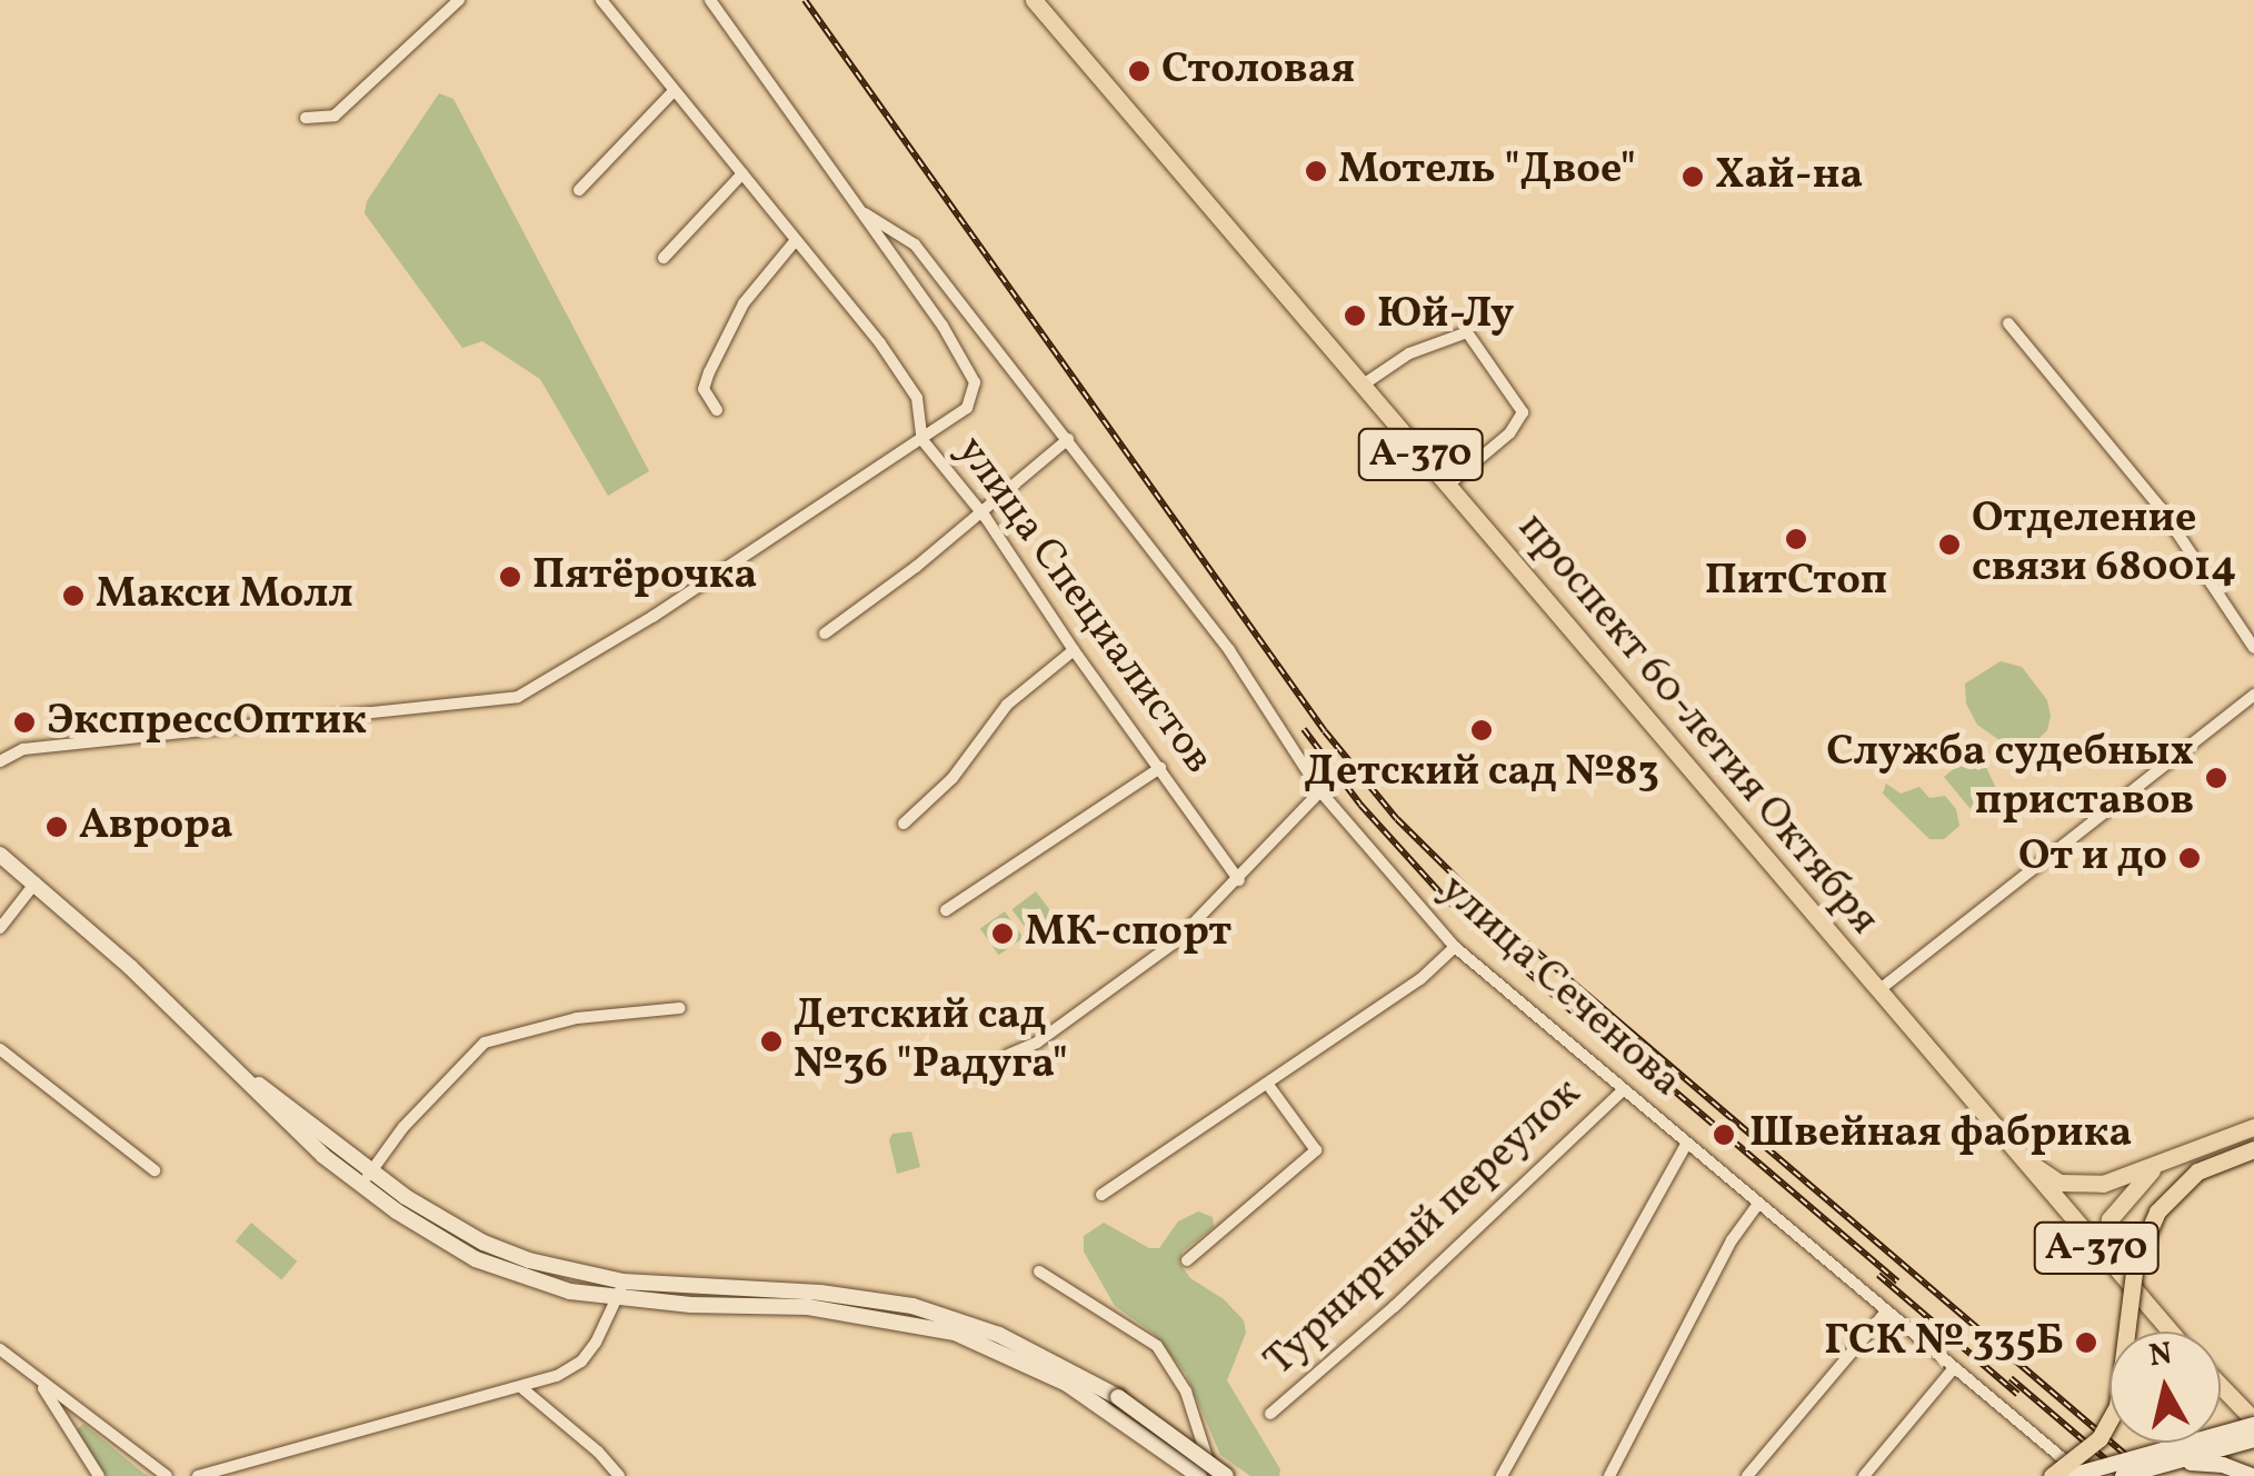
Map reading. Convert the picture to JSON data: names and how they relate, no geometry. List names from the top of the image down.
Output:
{
  "streets": {
    "highway": ["А-370", "проспект 60-летия Октября"],
    "street": ["улица Специалистов", "улица Сеченова", "Турнирный переулок"]
  },
  "crossings": [
    ["А-370", "проспект 60-летия Октября"],
    ["улица Специалистов", "улица Сеченова"],
    ["улица Сеченова", "Турнирный переулок"]
  ],
  "places": [
    "Столовая",
    "Мотель \"Двое\"",
    "Хай-на",
    "Юй-Лу",
    "ПитСтоп",
    "Отделение связи 680014",
    "Пятёрочка",
    "Макси Молл",
    "ЭкспрессОптик",
    "Детский сад №83",
    "Служба судебных приставов",
    "Аврора",
    "От и до",
    "МК-спорт",
    "Детский сад №36 \"Радуга\"",
    "Швейная фабрика",
    "ГСК № 335Б"
  ],
  "north": "top"
}
